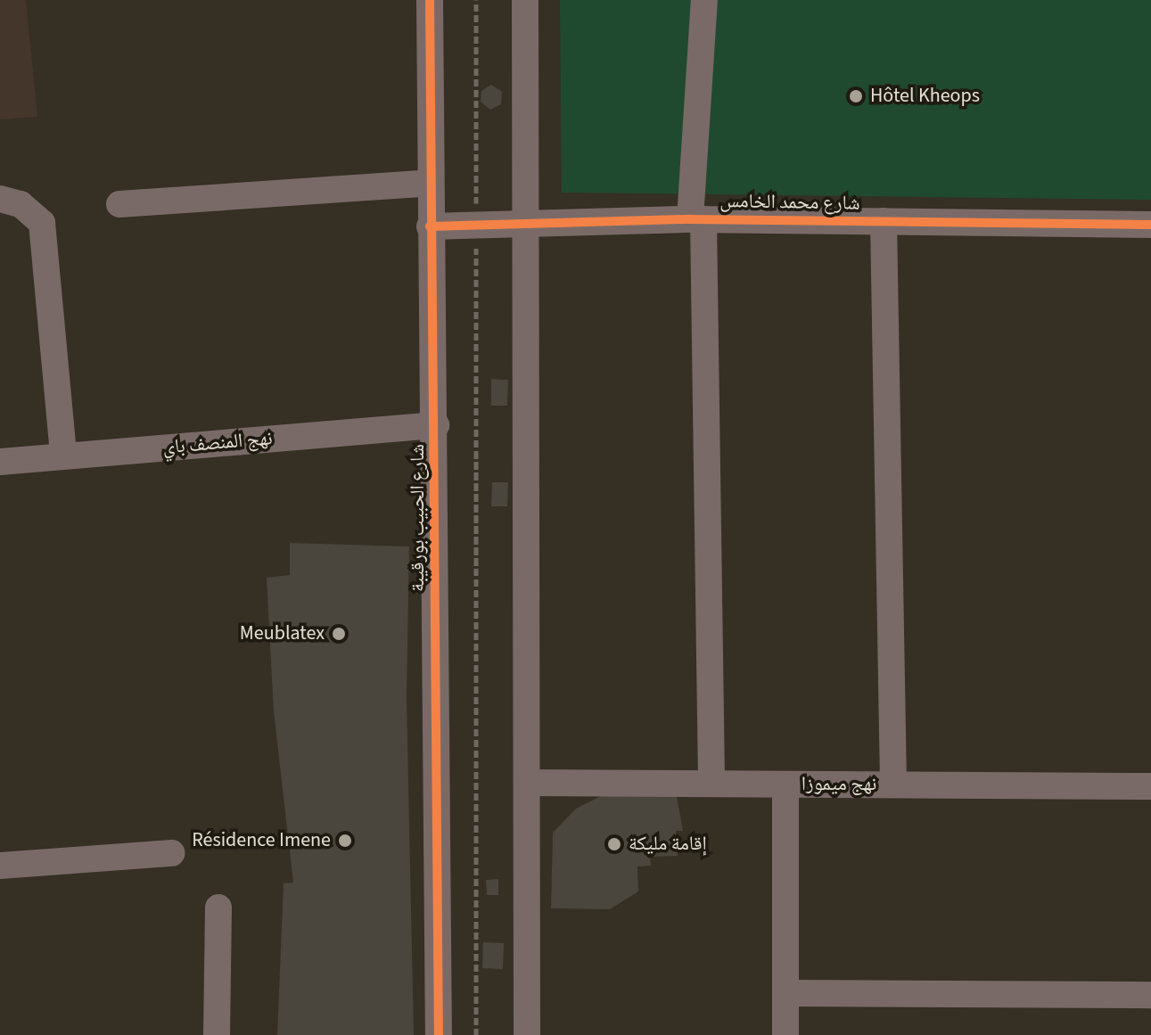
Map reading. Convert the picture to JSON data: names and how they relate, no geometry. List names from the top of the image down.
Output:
{
  "streets": {
    "street": [
      "شارع محمد الخامس",
      "نهج المنصف باي",
      "شارع الحبيب بورقيبة",
      "نهج ميموزا"
    ]
  },
  "crossings": [
    ["شارع محمد الخامس", "شارع الحبيب بورقيبة"],
    ["نهج المنصف باي", "شارع الحبيب بورقيبة"]
  ],
  "places": [
    "Hôtel Kheops",
    "Meublatex",
    "Résidence Imene",
    "إقامة مليكة"
  ]
}
